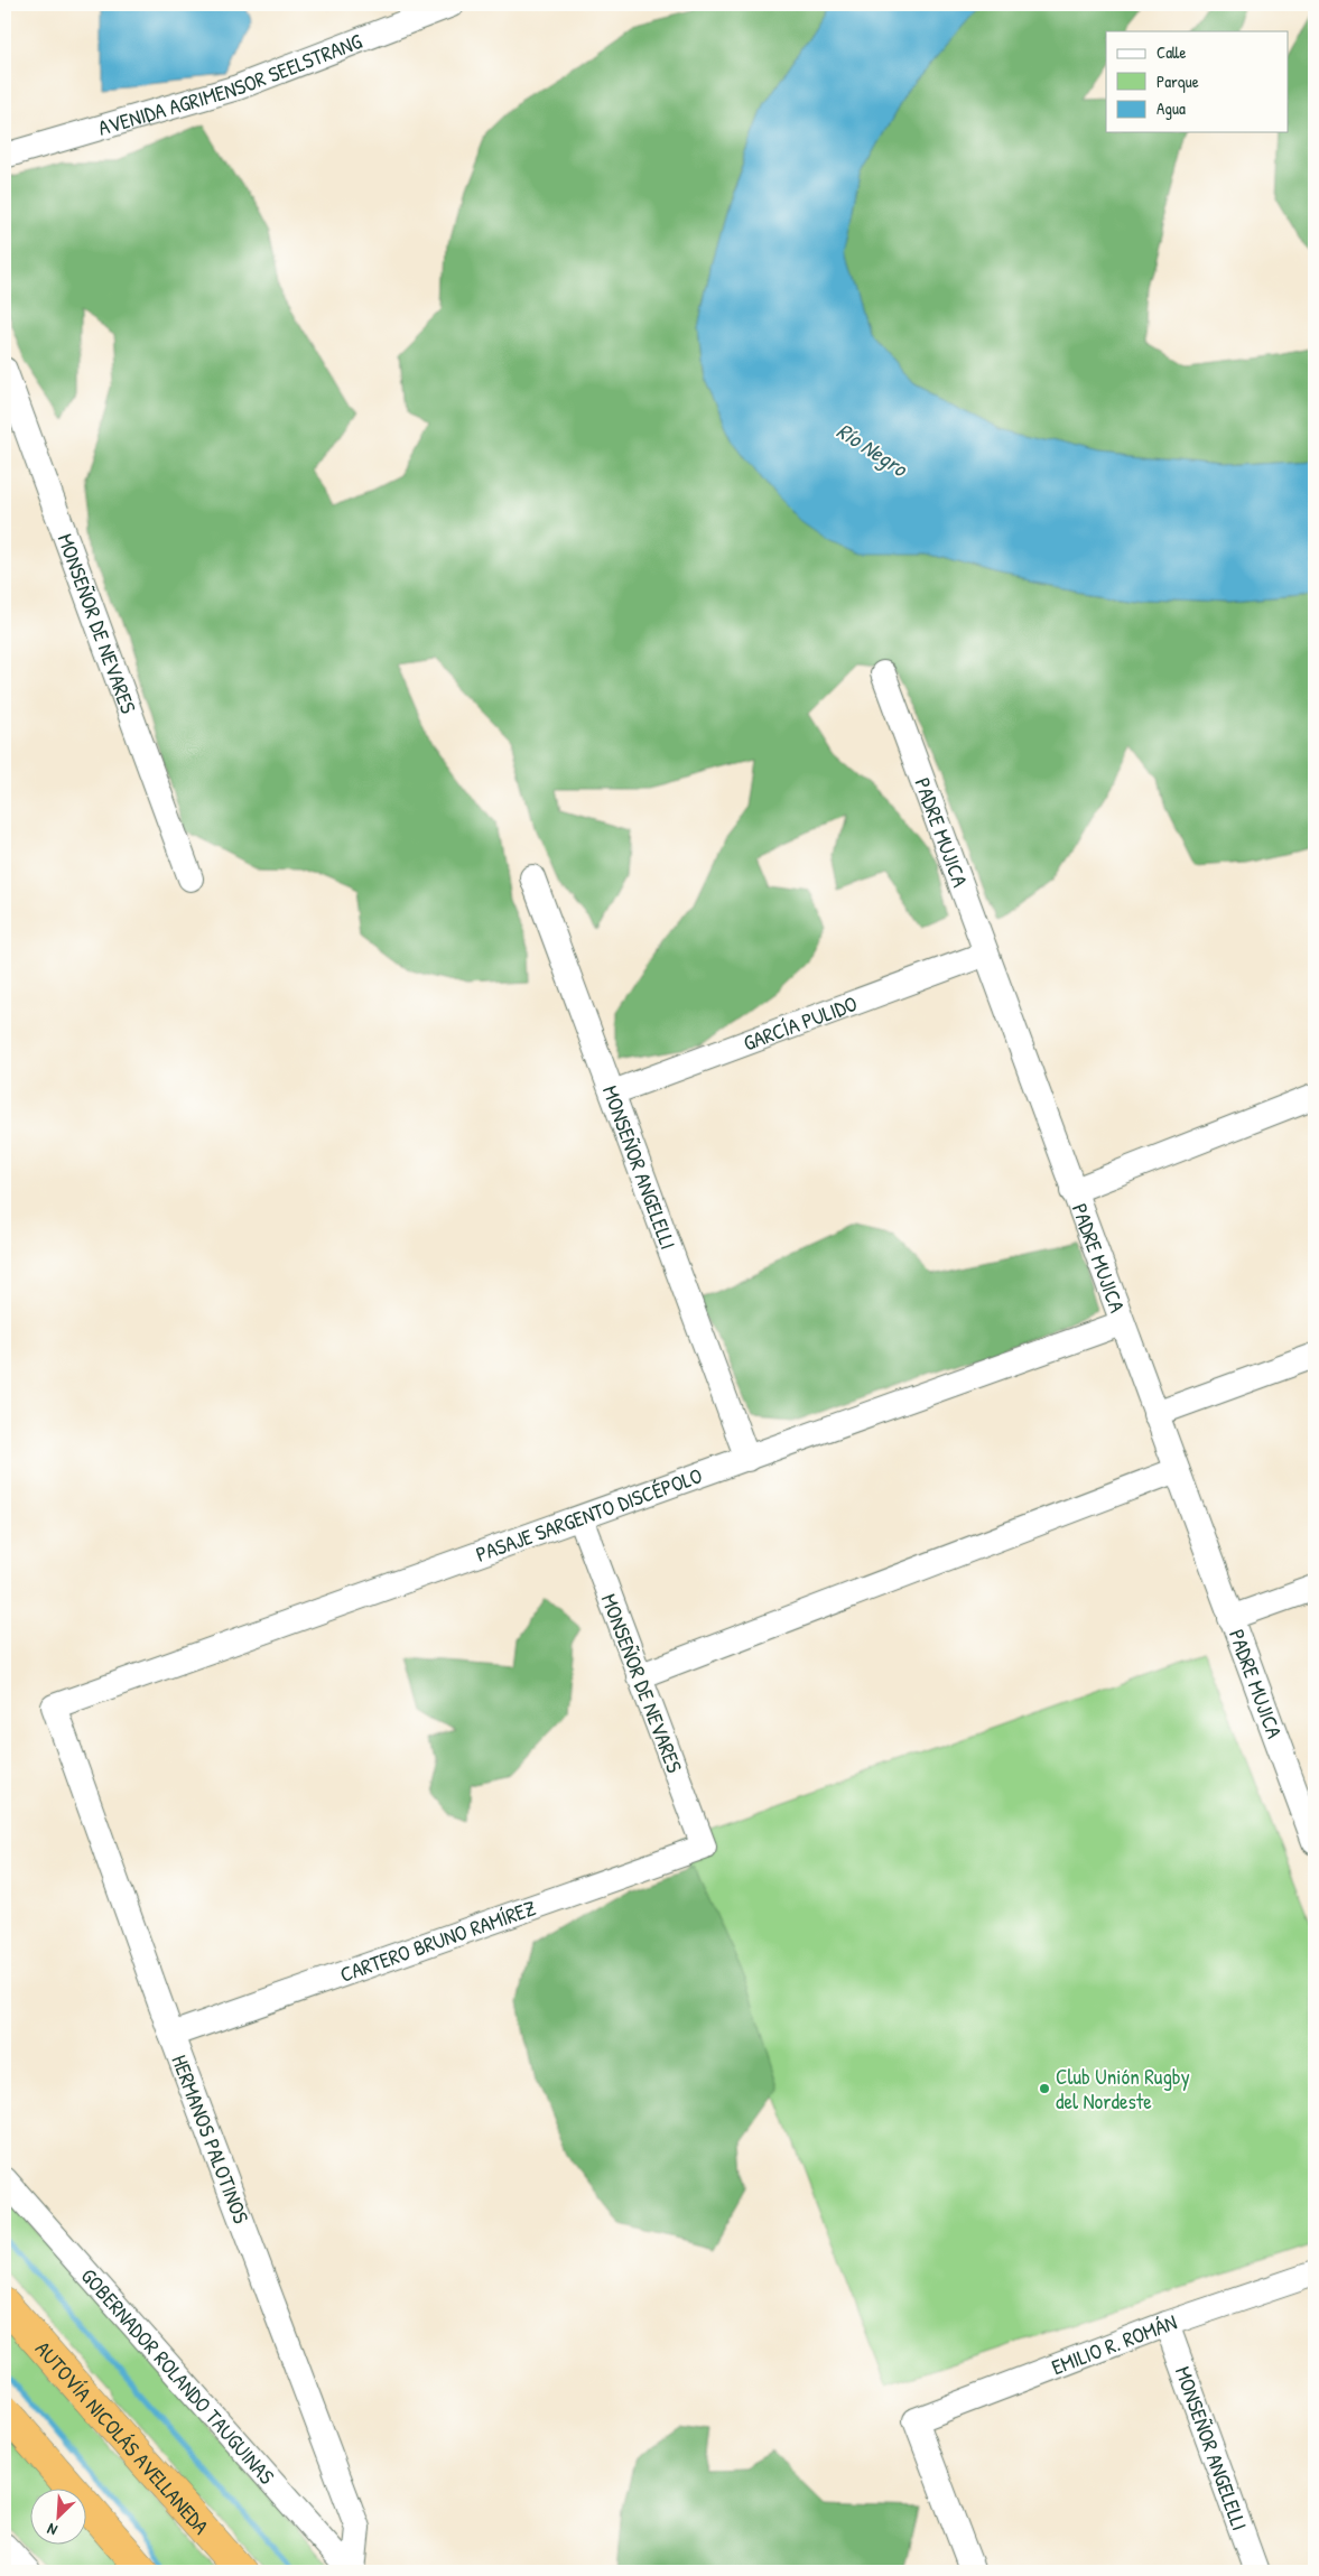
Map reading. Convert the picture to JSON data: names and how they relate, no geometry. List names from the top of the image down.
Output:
{
  "streets": {
    "highway": ["AUTOVÍA NICOLÁS AVELLANEDA"],
    "street": [
      "AVENIDA AGRIMENSOR SEELSTRANG",
      "MONSEÑOR DE NEVARES",
      "PADRE MUJICA",
      "GARCÍA PULIDO",
      "MONSEÑOR ANGELELLI",
      "PASAJE SARGENTO DISCÉPOLO",
      "CARTERO BRUNO RAMÍREZ",
      "HERMANOS PALOTINOS",
      "EMILIO R. ROMÁN",
      "GOBERNADOR ROLANDO TAUGUINAS"
    ]
  },
  "crossings": [
    ["MONSEÑOR DE NEVARES", "PASAJE SARGENTO DISCÉPOLO"],
    ["MONSEÑOR DE NEVARES", "CARTERO BRUNO RAMÍREZ"],
    ["PADRE MUJICA", "GARCÍA PULIDO"],
    ["PADRE MUJICA", "PASAJE SARGENTO DISCÉPOLO"],
    ["GARCÍA PULIDO", "MONSEÑOR ANGELELLI"],
    ["MONSEÑOR ANGELELLI", "PASAJE SARGENTO DISCÉPOLO"],
    ["MONSEÑOR ANGELELLI", "EMILIO R. ROMÁN"],
    ["PASAJE SARGENTO DISCÉPOLO", "HERMANOS PALOTINOS"],
    ["CARTERO BRUNO RAMÍREZ", "HERMANOS PALOTINOS"],
    ["HERMANOS PALOTINOS", "GOBERNADOR ROLANDO TAUGUINAS"]
  ],
  "water": ["Río Negro"],
  "places": ["Club Unión Rugby del Nordeste"],
  "legend": ["Calle", "Parque", "Agua"],
  "north": "bottom left"
}
